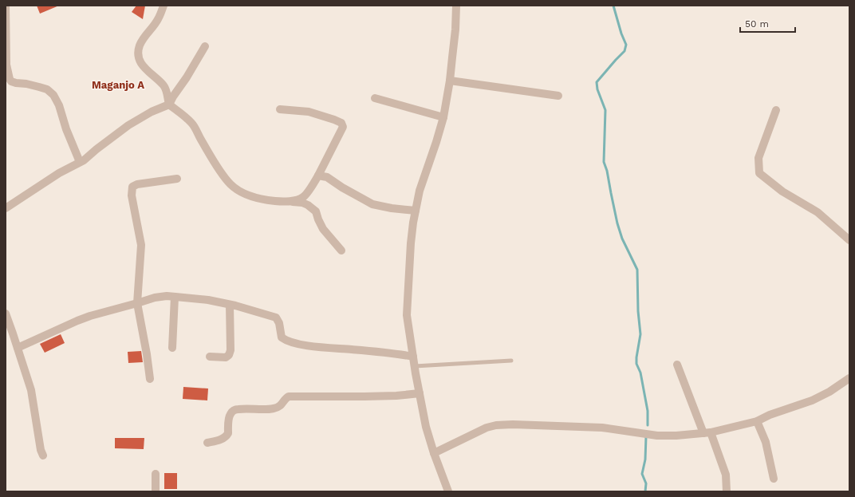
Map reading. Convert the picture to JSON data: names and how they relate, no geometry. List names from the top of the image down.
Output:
{
  "districts": ["Maganjo A"],
  "scale_bar": "50 m"
}
